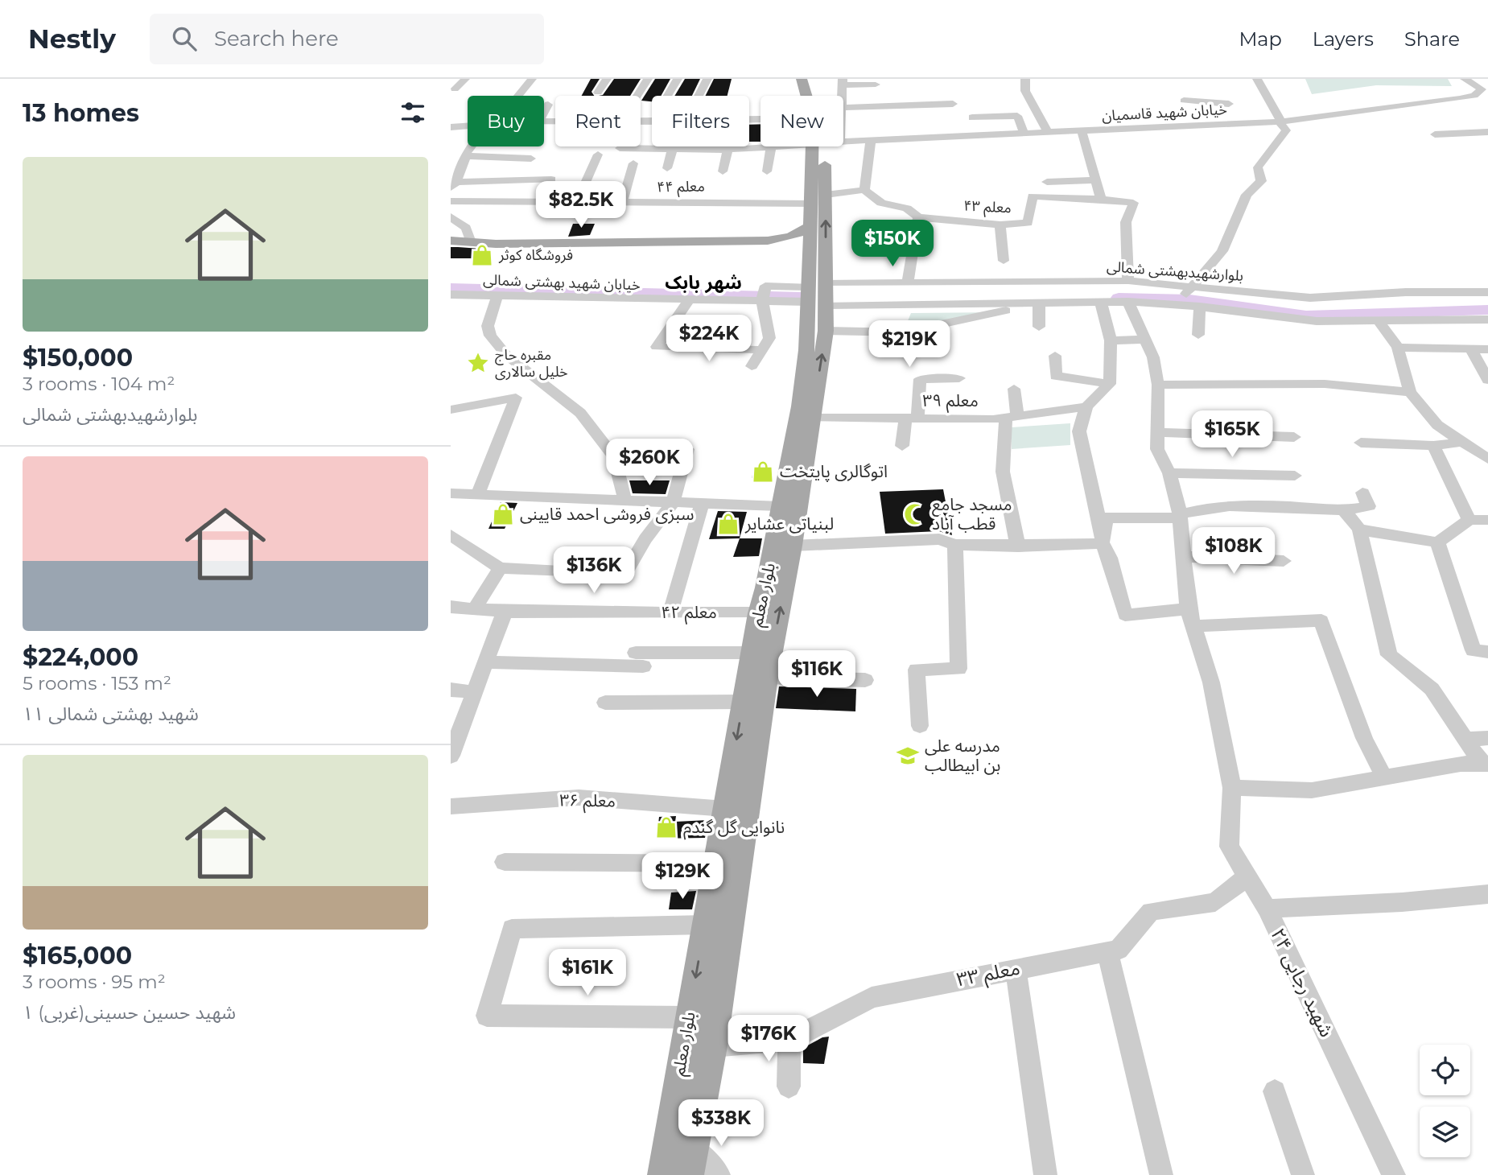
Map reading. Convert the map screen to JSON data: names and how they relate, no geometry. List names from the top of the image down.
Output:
{
  "streets": {
    "main road": ["بلوار معلم"],
    "street": [
      "خیابان شهید قاسمیان",
      "معلم ۴۴",
      "معلم ۴۳",
      "بلوارشهیدبهشتی شمالی",
      "خیابان شهید بهشتی شمالی",
      "معلم ۳۹",
      "معلم ۴۲",
      "معلم ۳۶",
      "معلم ۳۳",
      "شهید رجایی ۲۴"
    ]
  },
  "crossings": [
    ["معلم ۴۴", "بلوار معلم"],
    ["بلوارشهیدبهشتی شمالی", "بلوار معلم"],
    ["بلوارشهیدبهشتی شمالی", "شهید رجایی ۲۴"],
    ["خیابان شهید بهشتی شمالی", "بلوار معلم"],
    ["معلم ۳۹", "بلوار معلم"],
    ["بلوار معلم", "معلم ۴۲"],
    ["بلوار معلم", "معلم ۳۶"],
    ["بلوار معلم", "معلم ۳۳"],
    ["معلم ۳۳", "شهید رجایی ۲۴"]
  ],
  "districts": ["شهر بابک"],
  "places": {
    "shop": [
      "فروشگاه کوثر",
      "اتوگالری پایتخت",
      "سبزی فروشی احمد قایینی",
      "لبنیاتی عشایر",
      "نانوایی گل گندم"
    ],
    "place": ["مقبره حاج خلیل سالاری"],
    "mosque": ["مسجد جامع قطب آباد"],
    "school or university": ["مدرسه علی بن ابیطالب"]
  },
  "page": {
    "header": "Nestly",
    "search": "Search here",
    "nav": ["Map", "Layers", "Share"],
    "heading": "13 homes",
    "chip": [
      "Buy",
      "Rent",
      "Filters",
      "New"
    ],
    "list": [
      {
        "name": "$150,000",
        "note": "3 rooms · 104 m² · بلوارشهیدبهشتی شمالی"
      },
      {
        "name": "$224,000",
        "note": "5 rooms · 153 m² · شهید بهشتی شمالی ۱۱"
      },
      {
        "name": "$165,000",
        "note": "3 rooms · 95 m² · شهید حسین حسینی(غربی) ۱"
      }
    ],
    "price": [
      "$82.5K",
      "$150K",
      "$224K",
      "$219K",
      "$165K",
      "$260K",
      "$108K",
      "$136K",
      "$116K",
      "$129K",
      "$161K",
      "$176K",
      "$338K"
    ]
  }
}
